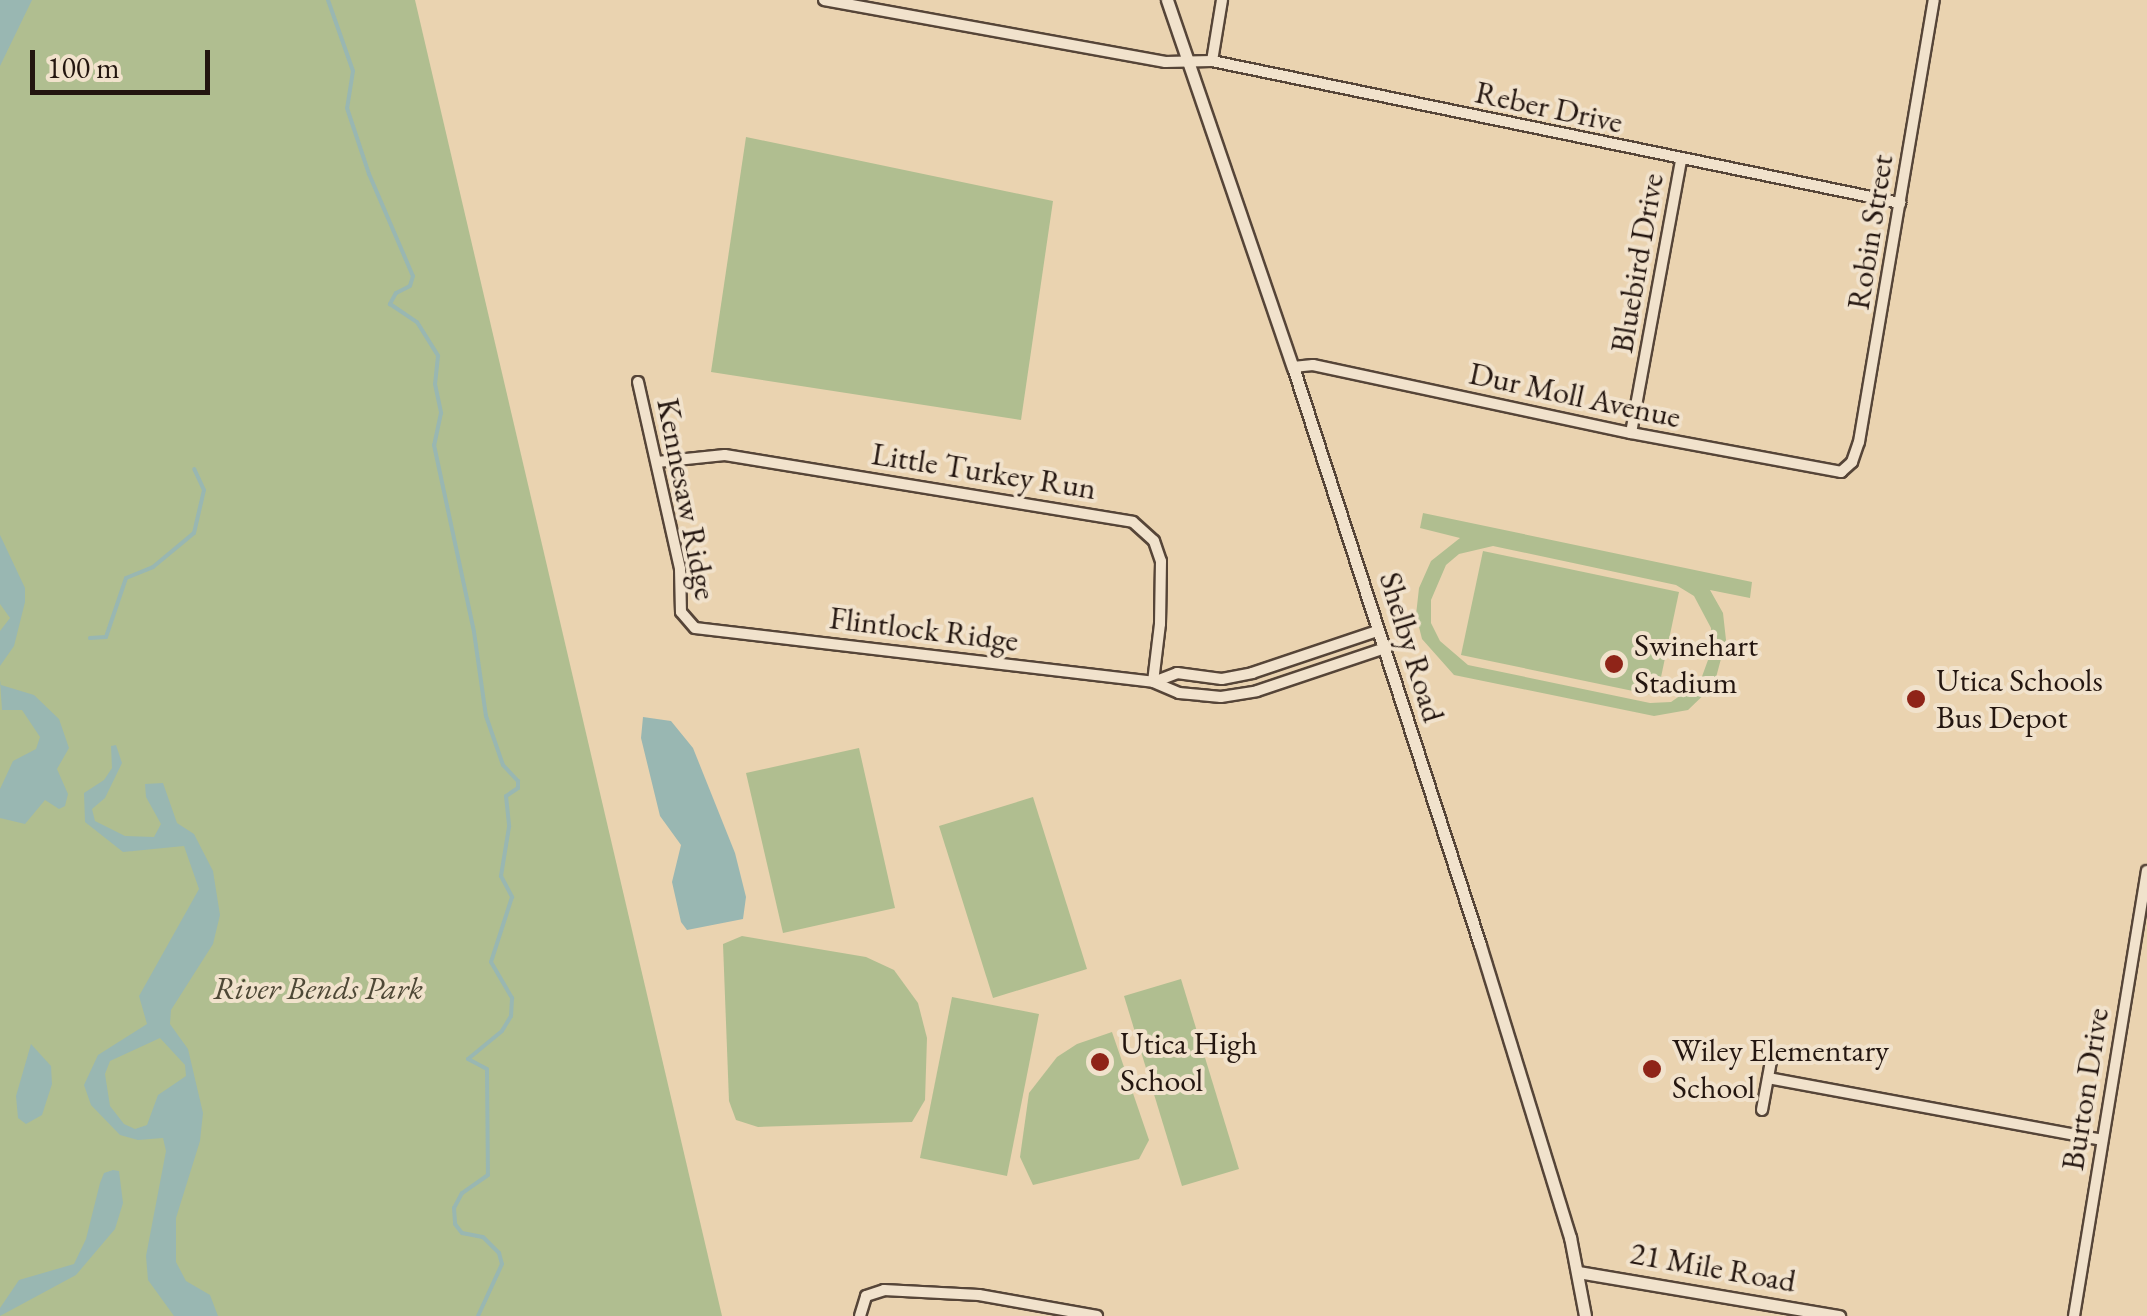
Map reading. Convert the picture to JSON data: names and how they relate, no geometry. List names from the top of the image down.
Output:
{
  "streets": {
    "street": [
      "Reber Drive",
      "Robin Street",
      "Bluebird Drive",
      "Dur Moll Avenue",
      "Little Turkey Run",
      "Kennesaw Ridge",
      "Flintlock Ridge",
      "Shelby Road",
      "Burton Drive",
      "21 Mile Road"
    ]
  },
  "crossings": [
    ["Reber Drive", "Robin Street"],
    ["Reber Drive", "Bluebird Drive"],
    ["Reber Drive", "Shelby Road"],
    ["Robin Street", "Dur Moll Avenue"],
    ["Bluebird Drive", "Dur Moll Avenue"],
    ["Dur Moll Avenue", "Shelby Road"],
    ["Little Turkey Run", "Kennesaw Ridge"],
    ["Little Turkey Run", "Flintlock Ridge"],
    ["Kennesaw Ridge", "Flintlock Ridge"],
    ["Flintlock Ridge", "Shelby Road"],
    ["Shelby Road", "21 Mile Road"]
  ],
  "parks": ["River Bends Park"],
  "places": [
    "Swinehart Stadium",
    "Utica Schools Bus Depot",
    "Utica High School",
    "Wiley Elementary School"
  ],
  "scale_bar": "100 m"
}
